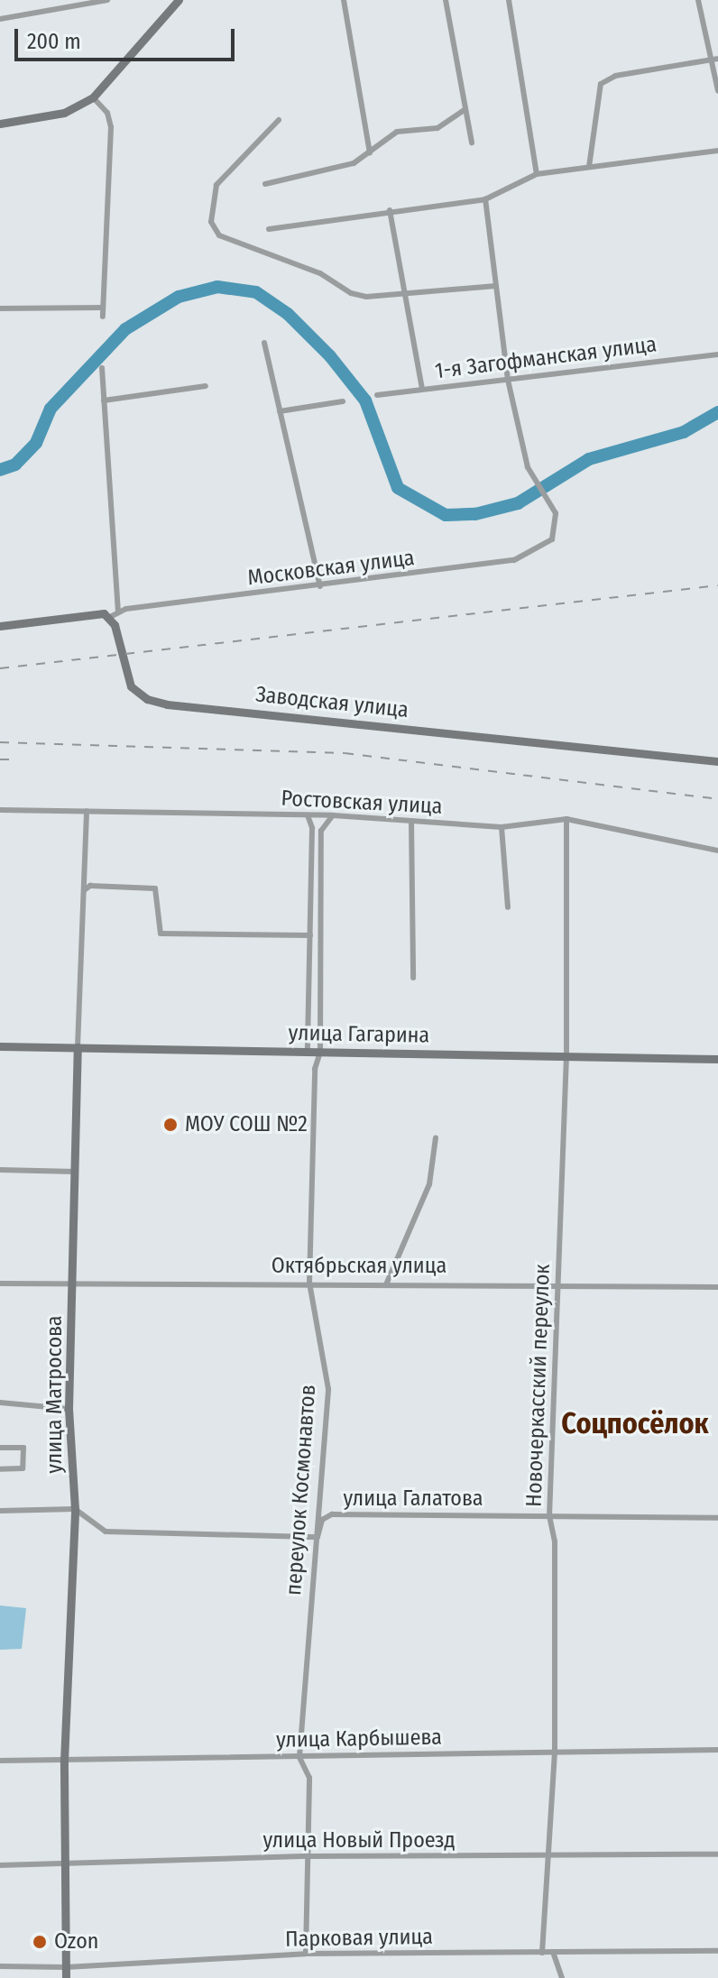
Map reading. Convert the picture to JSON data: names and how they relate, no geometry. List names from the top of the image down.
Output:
{
  "streets": {
    "main road": ["Заводская улица", "улица Гагарина", "улица Матросова"],
    "street": [
      "1-я Загофманская улица",
      "Московская улица",
      "Ростовская улица",
      "Октябрьская улица",
      "Новочеркасский переулок",
      "переулок Космонавтов",
      "улица Галатова",
      "улица Карбышева",
      "улица Новый Проезд",
      "Парковая улица"
    ]
  },
  "crossings": [
    ["1-я Загофманская улица", "Московская улица"],
    ["Ростовская улица", "Новочеркасский переулок"],
    ["Ростовская улица", "улица Матросова"],
    ["Ростовская улица", "переулок Космонавтов"],
    ["улица Гагарина", "Новочеркасский переулок"],
    ["улица Гагарина", "улица Матросова"],
    ["улица Гагарина", "переулок Космонавтов"],
    ["Октябрьская улица", "Новочеркасский переулок"],
    ["Октябрьская улица", "улица Матросова"],
    ["Октябрьская улица", "переулок Космонавтов"],
    ["Новочеркасский переулок", "улица Галатова"],
    ["Новочеркасский переулок", "улица Карбышева"],
    ["Новочеркасский переулок", "улица Новый Проезд"],
    ["Новочеркасский переулок", "Парковая улица"],
    ["улица Матросова", "улица Карбышева"],
    ["улица Матросова", "улица Новый Проезд"],
    ["улица Матросова", "Парковая улица"],
    ["переулок Космонавтов", "улица Галатова"],
    ["переулок Космонавтов", "улица Карбышева"],
    ["переулок Космонавтов", "улица Новый Проезд"],
    ["переулок Космонавтов", "Парковая улица"]
  ],
  "districts": ["Соцпосёлок"],
  "places": ["МОУ СОШ №2", "Ozon"],
  "scale_bar": "200 m"
}
